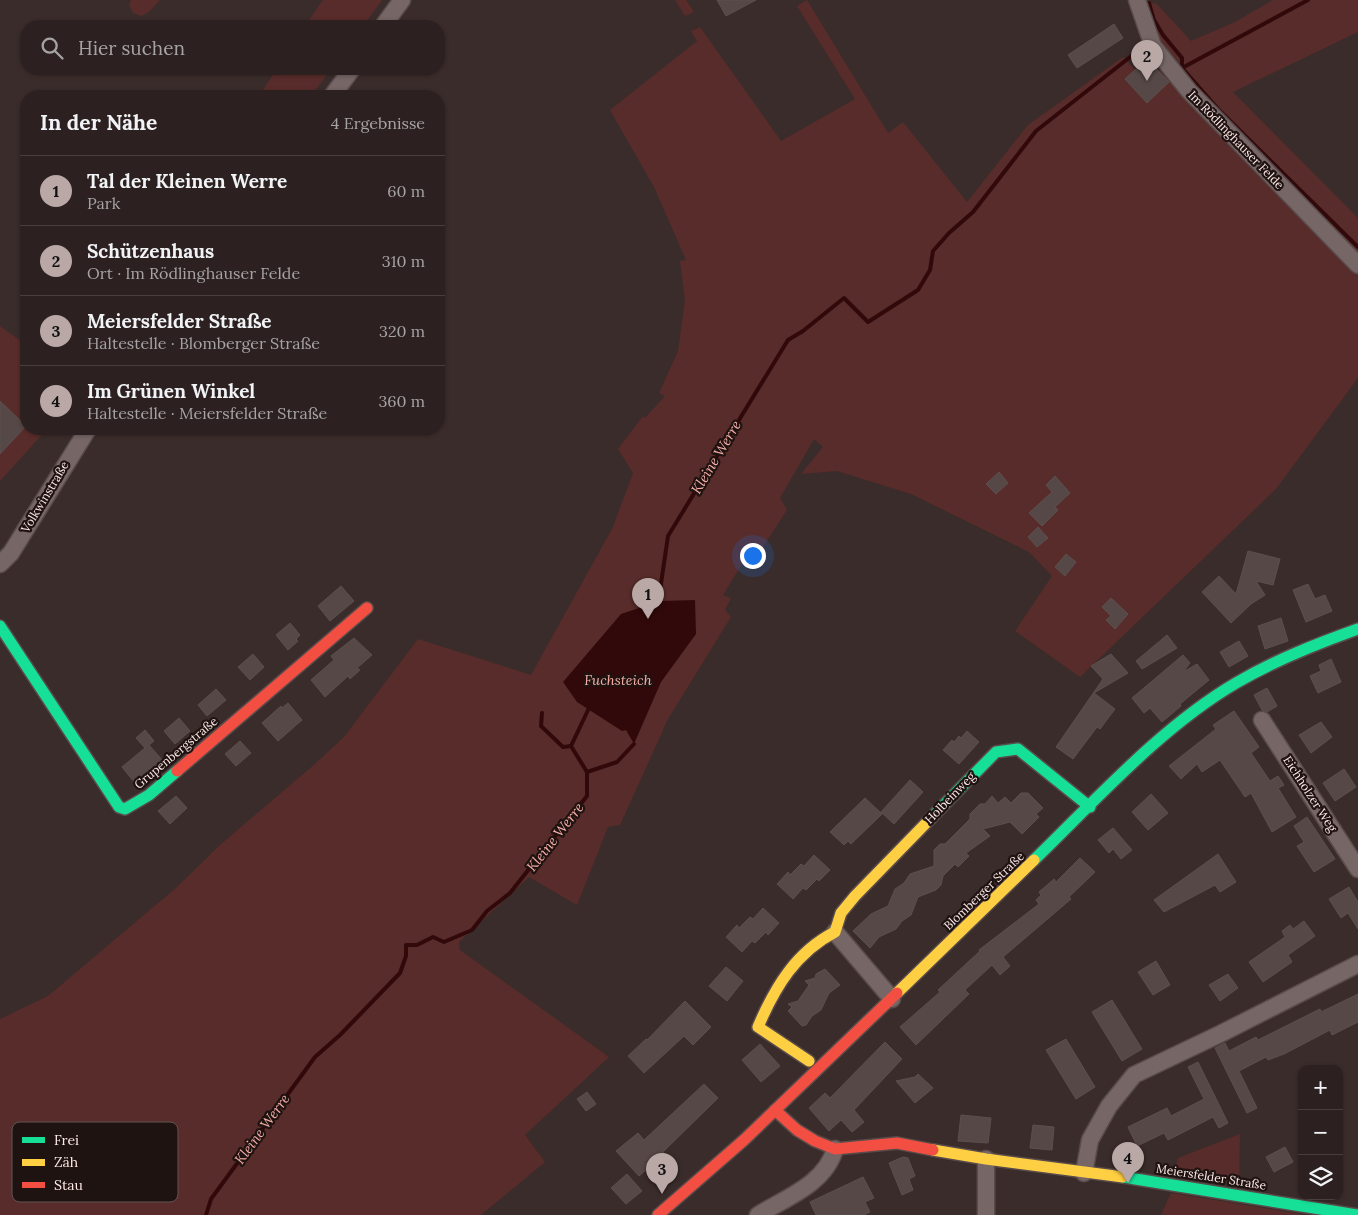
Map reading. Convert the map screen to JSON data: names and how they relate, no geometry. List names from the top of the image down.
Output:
{
  "streets": {
    "street": [
      "Im Rödlinghauser Felde",
      "Volkwinstraße",
      "Grupenbergstraße",
      "Eichholzer Weg",
      "Holbeinweg",
      "Blomberger Straße",
      "Meiersfelder Straße"
    ]
  },
  "crossings": [
    ["Holbeinweg", "Blomberger Straße"],
    ["Blomberger Straße", "Meiersfelder Straße"]
  ],
  "water": ["Kleine Werre", "Fuchsteich"],
  "legend": ["Frei", "Zäh", "Stau"],
  "page": {
    "search": "Hier suchen",
    "pins": [
      "2",
      "1",
      "4",
      "3"
    ],
    "heading": ["In der Nähe", "4 Ergebnisse"],
    "list": [
      {
        "mark": "1",
        "name": "Tal der Kleinen Werre",
        "note": "Park",
        "value": "60 m"
      },
      {
        "mark": "2",
        "name": "Schützenhaus",
        "note": "Ort · Im Rödlinghauser Felde",
        "value": "310 m"
      },
      {
        "mark": "3",
        "name": "Meiersfelder Straße",
        "note": "Haltestelle · Blomberger Straße",
        "value": "320 m"
      },
      {
        "mark": "4",
        "name": "Im Grünen Winkel",
        "note": "Haltestelle · Meiersfelder Straße",
        "value": "360 m"
      }
    ],
    "map_buttons": ["+", "−"]
  }
}
